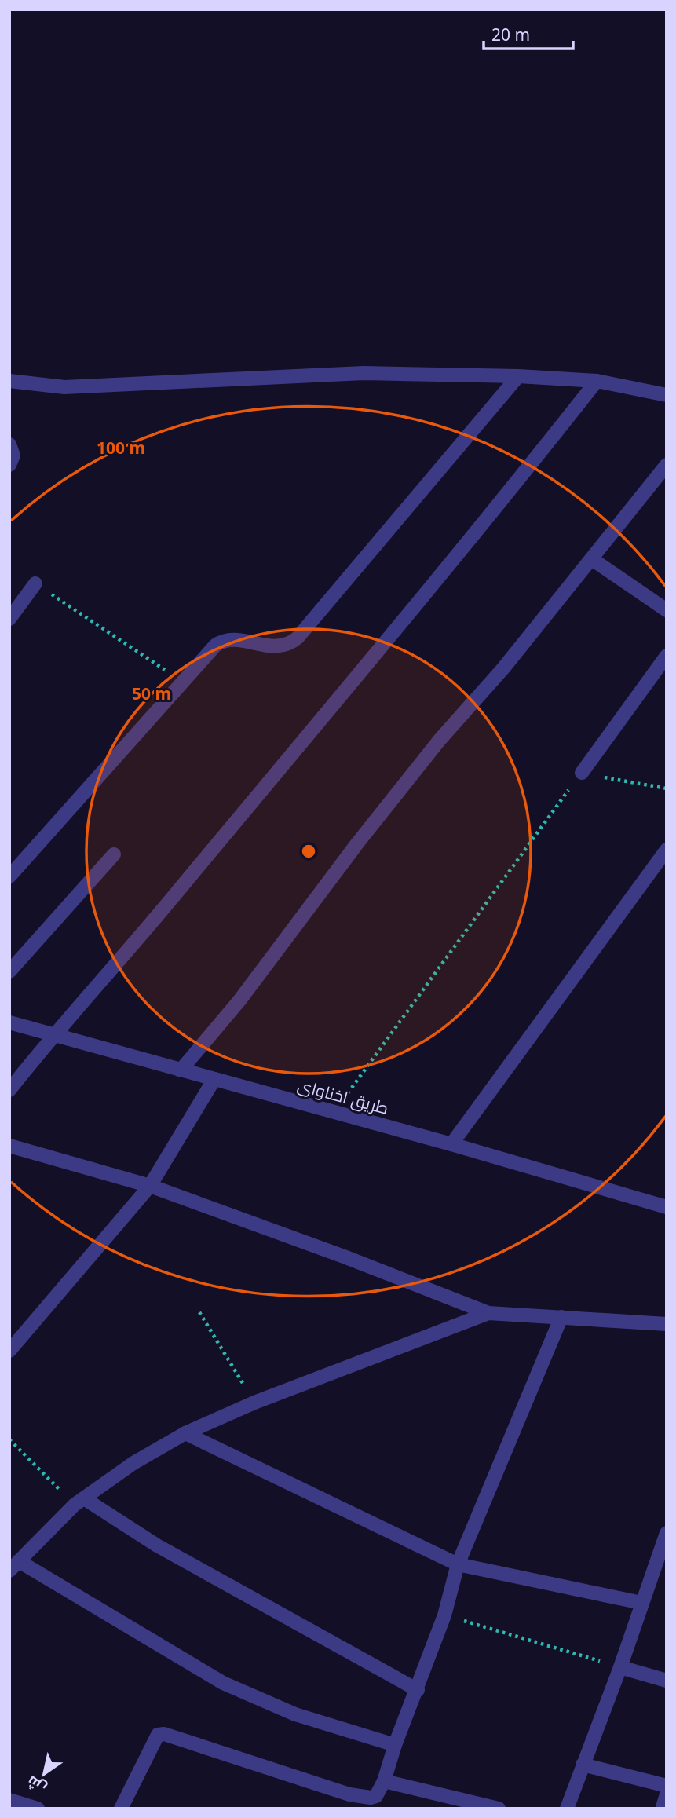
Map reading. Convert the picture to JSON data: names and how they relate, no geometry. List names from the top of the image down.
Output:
{
  "streets": {
    "street": ["طريق اخناواى"]
  },
  "scale_bar": "20 m",
  "north": "bottom left",
  "rings": ["100 m", "50 m"]
}
